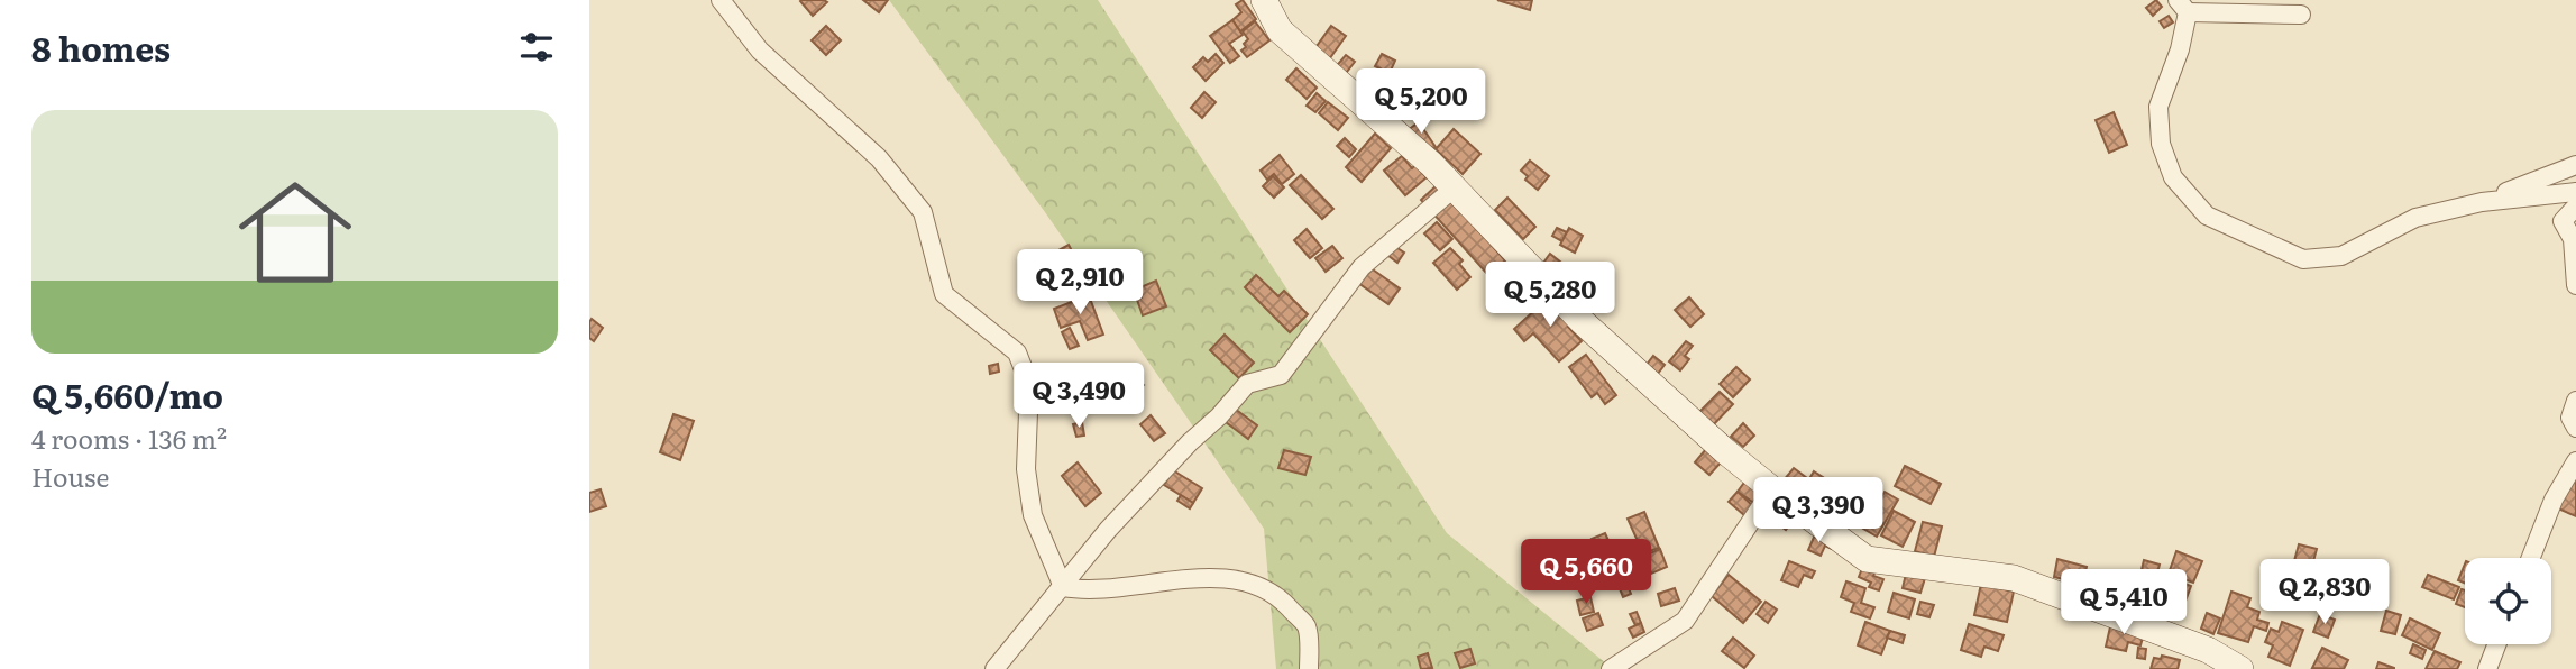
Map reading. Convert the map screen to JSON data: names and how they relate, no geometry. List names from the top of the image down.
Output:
{
  "page": {
    "heading": "8 homes",
    "price": [
      "Q 5,200",
      "Q 2,910",
      "Q 5,280",
      "Q 3,490",
      "Q 3,390",
      "Q 5,660",
      "Q 2,830",
      "Q 5,410"
    ],
    "list": [
      {
        "name": "Q 5,660/mo",
        "note": "4 rooms · 136 m² · House"
      }
    ]
  }
}
